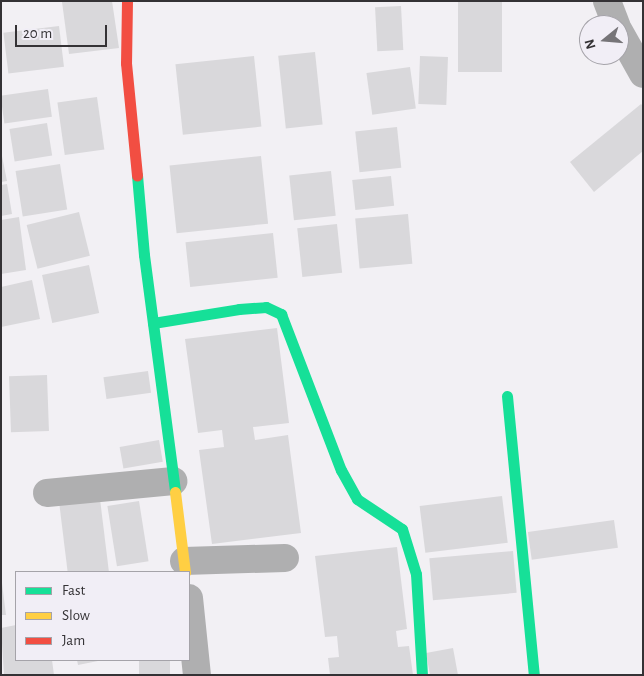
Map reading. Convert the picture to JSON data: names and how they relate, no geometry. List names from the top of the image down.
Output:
{
  "legend": ["Fast", "Slow", "Jam"],
  "scale_bar": "20 m",
  "north": "left"
}
